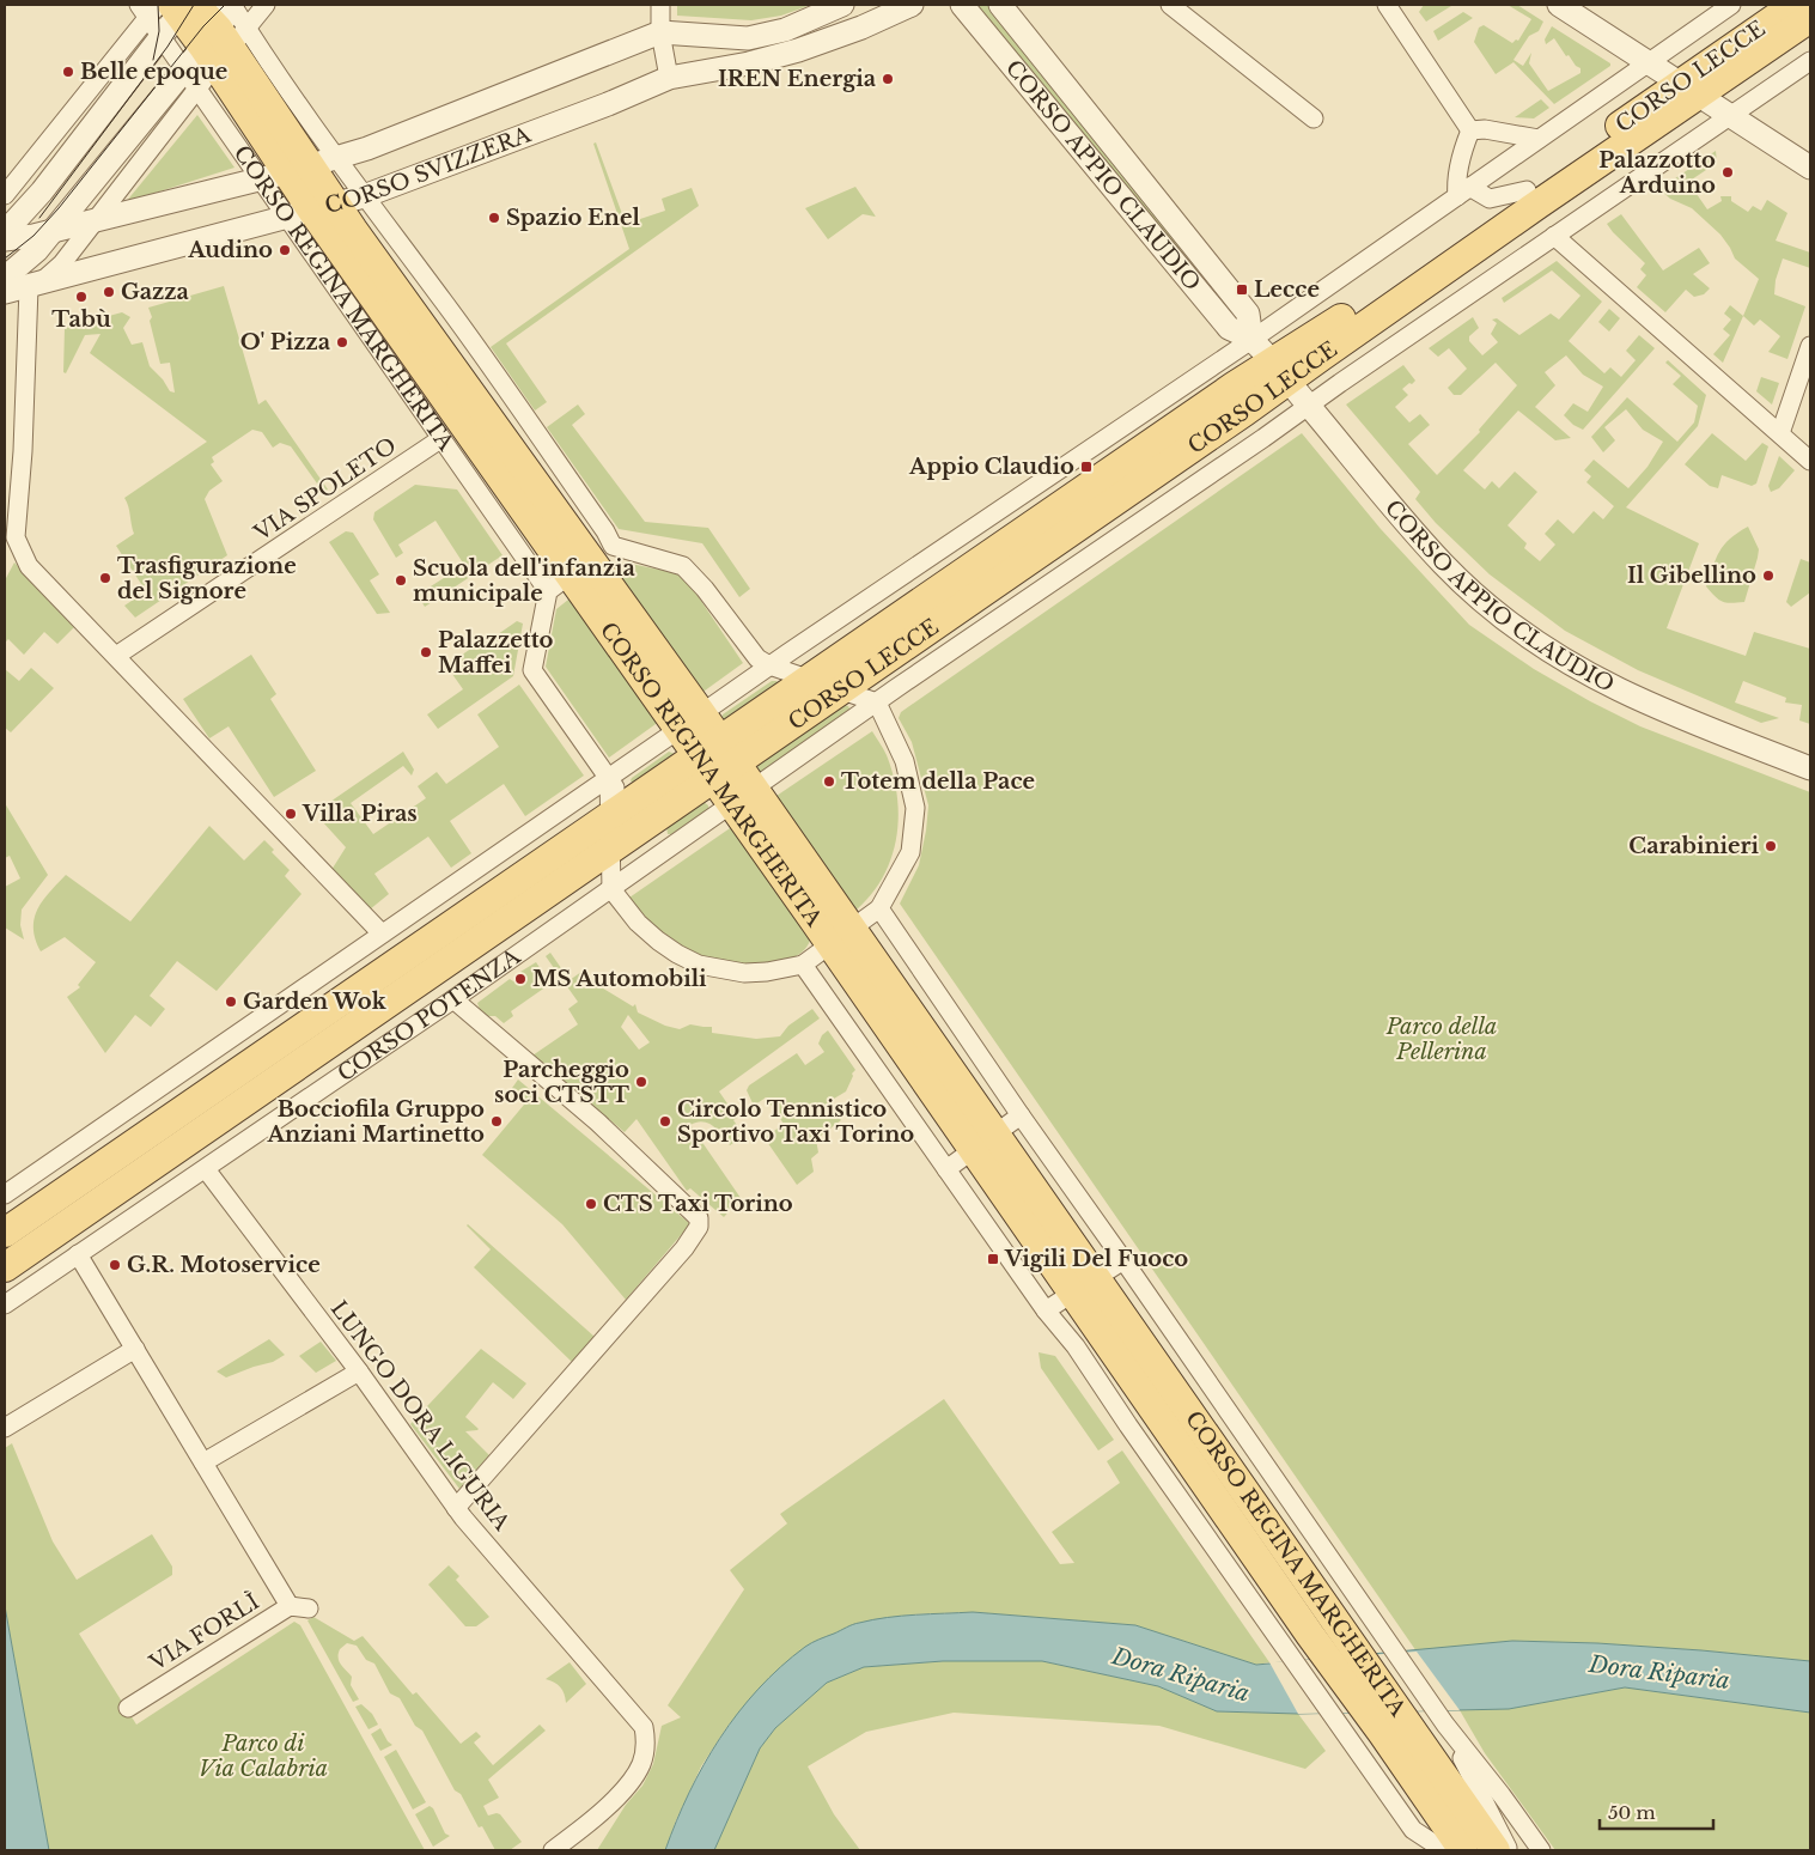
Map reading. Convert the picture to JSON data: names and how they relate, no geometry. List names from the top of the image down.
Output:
{
  "streets": {
    "main road": ["CORSO LECCE", "CORSO REGINA MARGHERITA", "CORSO POTENZA"],
    "street": [
      "CORSO SVIZZERA",
      "CORSO APPIO CLAUDIO",
      "VIA SPOLETO",
      "LUNGO DORA LIGURIA",
      "VIA FORLÌ"
    ]
  },
  "crossings": [
    ["CORSO LECCE", "CORSO APPIO CLAUDIO"],
    ["CORSO LECCE", "CORSO REGINA MARGHERITA"],
    ["CORSO LECCE", "CORSO POTENZA"],
    ["CORSO SVIZZERA", "CORSO REGINA MARGHERITA"],
    ["CORSO REGINA MARGHERITA", "VIA SPOLETO"],
    ["CORSO REGINA MARGHERITA", "CORSO POTENZA"],
    ["CORSO POTENZA", "LUNGO DORA LIGURIA"]
  ],
  "water": ["Dora Riparia"],
  "parks": ["Parco della Pellerina", "Parco di Via Calabria"],
  "places": {
    "other": [
      "Belle epoque",
      "IREN Energia",
      "Palazzotto Arduino",
      "Spazio Enel",
      "Audino",
      "Gazza",
      "Tabù",
      "O' Pizza",
      "Il Gibellino",
      "Trasfigurazione del Signore",
      "Scuola dell'infanzia municipale",
      "Palazzetto Maffei",
      "Totem della Pace",
      "Villa Piras",
      "Carabinieri",
      "MS Automobili",
      "Garden Wok",
      "Parcheggio soci CTSTT",
      "Bocciofila Gruppo Anziani Martinetto",
      "Circolo Tennistico Sportivo Taxi Torino",
      "CTS Taxi Torino",
      "G.R. Motoservice"
    ],
    "transit": ["Lecce", "Appio Claudio", "Vigili Del Fuoco"]
  },
  "scale_bar": "50 m"
}
